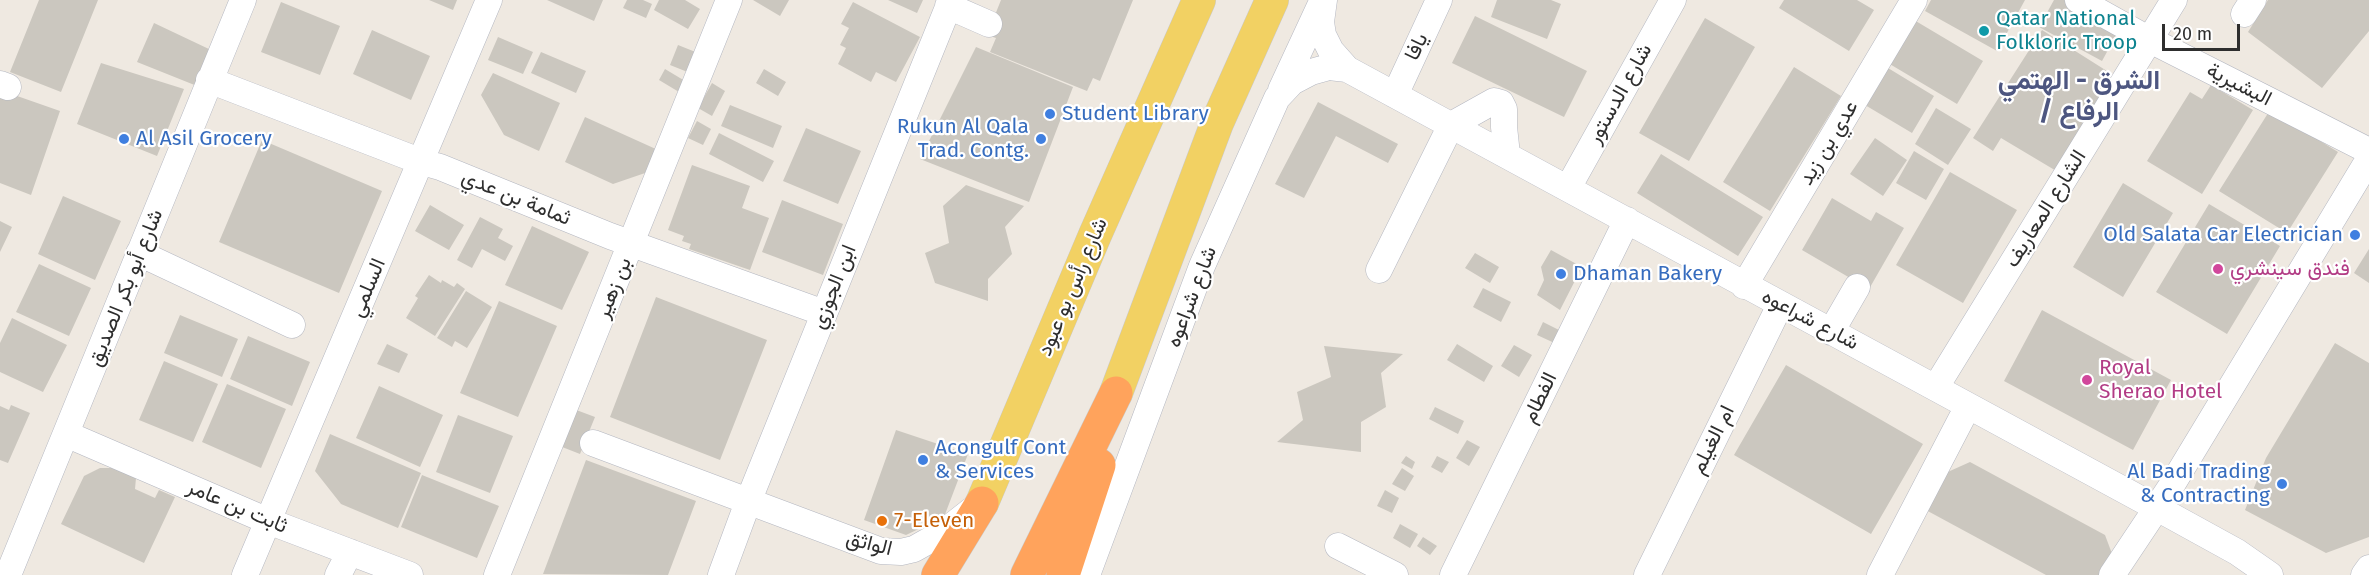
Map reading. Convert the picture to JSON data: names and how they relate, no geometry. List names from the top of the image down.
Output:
{
  "streets": {
    "highway": ["شارع رأس بو عبود"],
    "street": [
      "يافا",
      "البشيرية",
      "شارع الدستور",
      "عدي بن زيد",
      "ثمامة بن عدي",
      "الشارع المعاريف",
      "ابن الجوزي",
      "شارع أبو بكر الصديق",
      "السلمي",
      "بن زهير",
      "شارع شراعوه",
      "الفطام",
      "ام الغيلم",
      "ثابت بن عامر",
      "الواثق"
    ]
  },
  "crossings": [
    ["يافا", "شارع شراعوه"],
    ["البشيرية", "الشارع المعاريف"],
    ["شارع الدستور", "شارع شراعوه"],
    ["عدي بن زيد", "شارع شراعوه"],
    ["ثمامة بن عدي", "ابن الجوزي"],
    ["ثمامة بن عدي", "شارع أبو بكر الصديق"],
    ["ثمامة بن عدي", "السلمي"],
    ["ثمامة بن عدي", "بن زهير"],
    ["الشارع المعاريف", "شارع شراعوه"],
    ["ابن الجوزي", "الواثق"],
    ["شارع رأس بو عبود", "الواثق"],
    ["شارع أبو بكر الصديق", "ثابت بن عامر"],
    ["السلمي", "ثابت بن عامر"],
    ["شارع شراعوه", "الفطام"],
    ["شارع شراعوه", "ام الغيلم"]
  ],
  "districts": ["الشرق - الهتمي / الرفاع"],
  "places": [
    "Qatar National Folkloric Troop",
    "Student Library",
    "Al Asil Grocery",
    "Rukun Al Qala Trad. Contg.",
    "Old Salata Car Electrician",
    "فندق سينشري",
    "Dhaman Bakery",
    "Royal Sherao Hotel",
    "Acongulf Cont & Services",
    "Al Badi Trading & Contracting",
    "7-Eleven"
  ],
  "scale_bar": "20 m"
}
